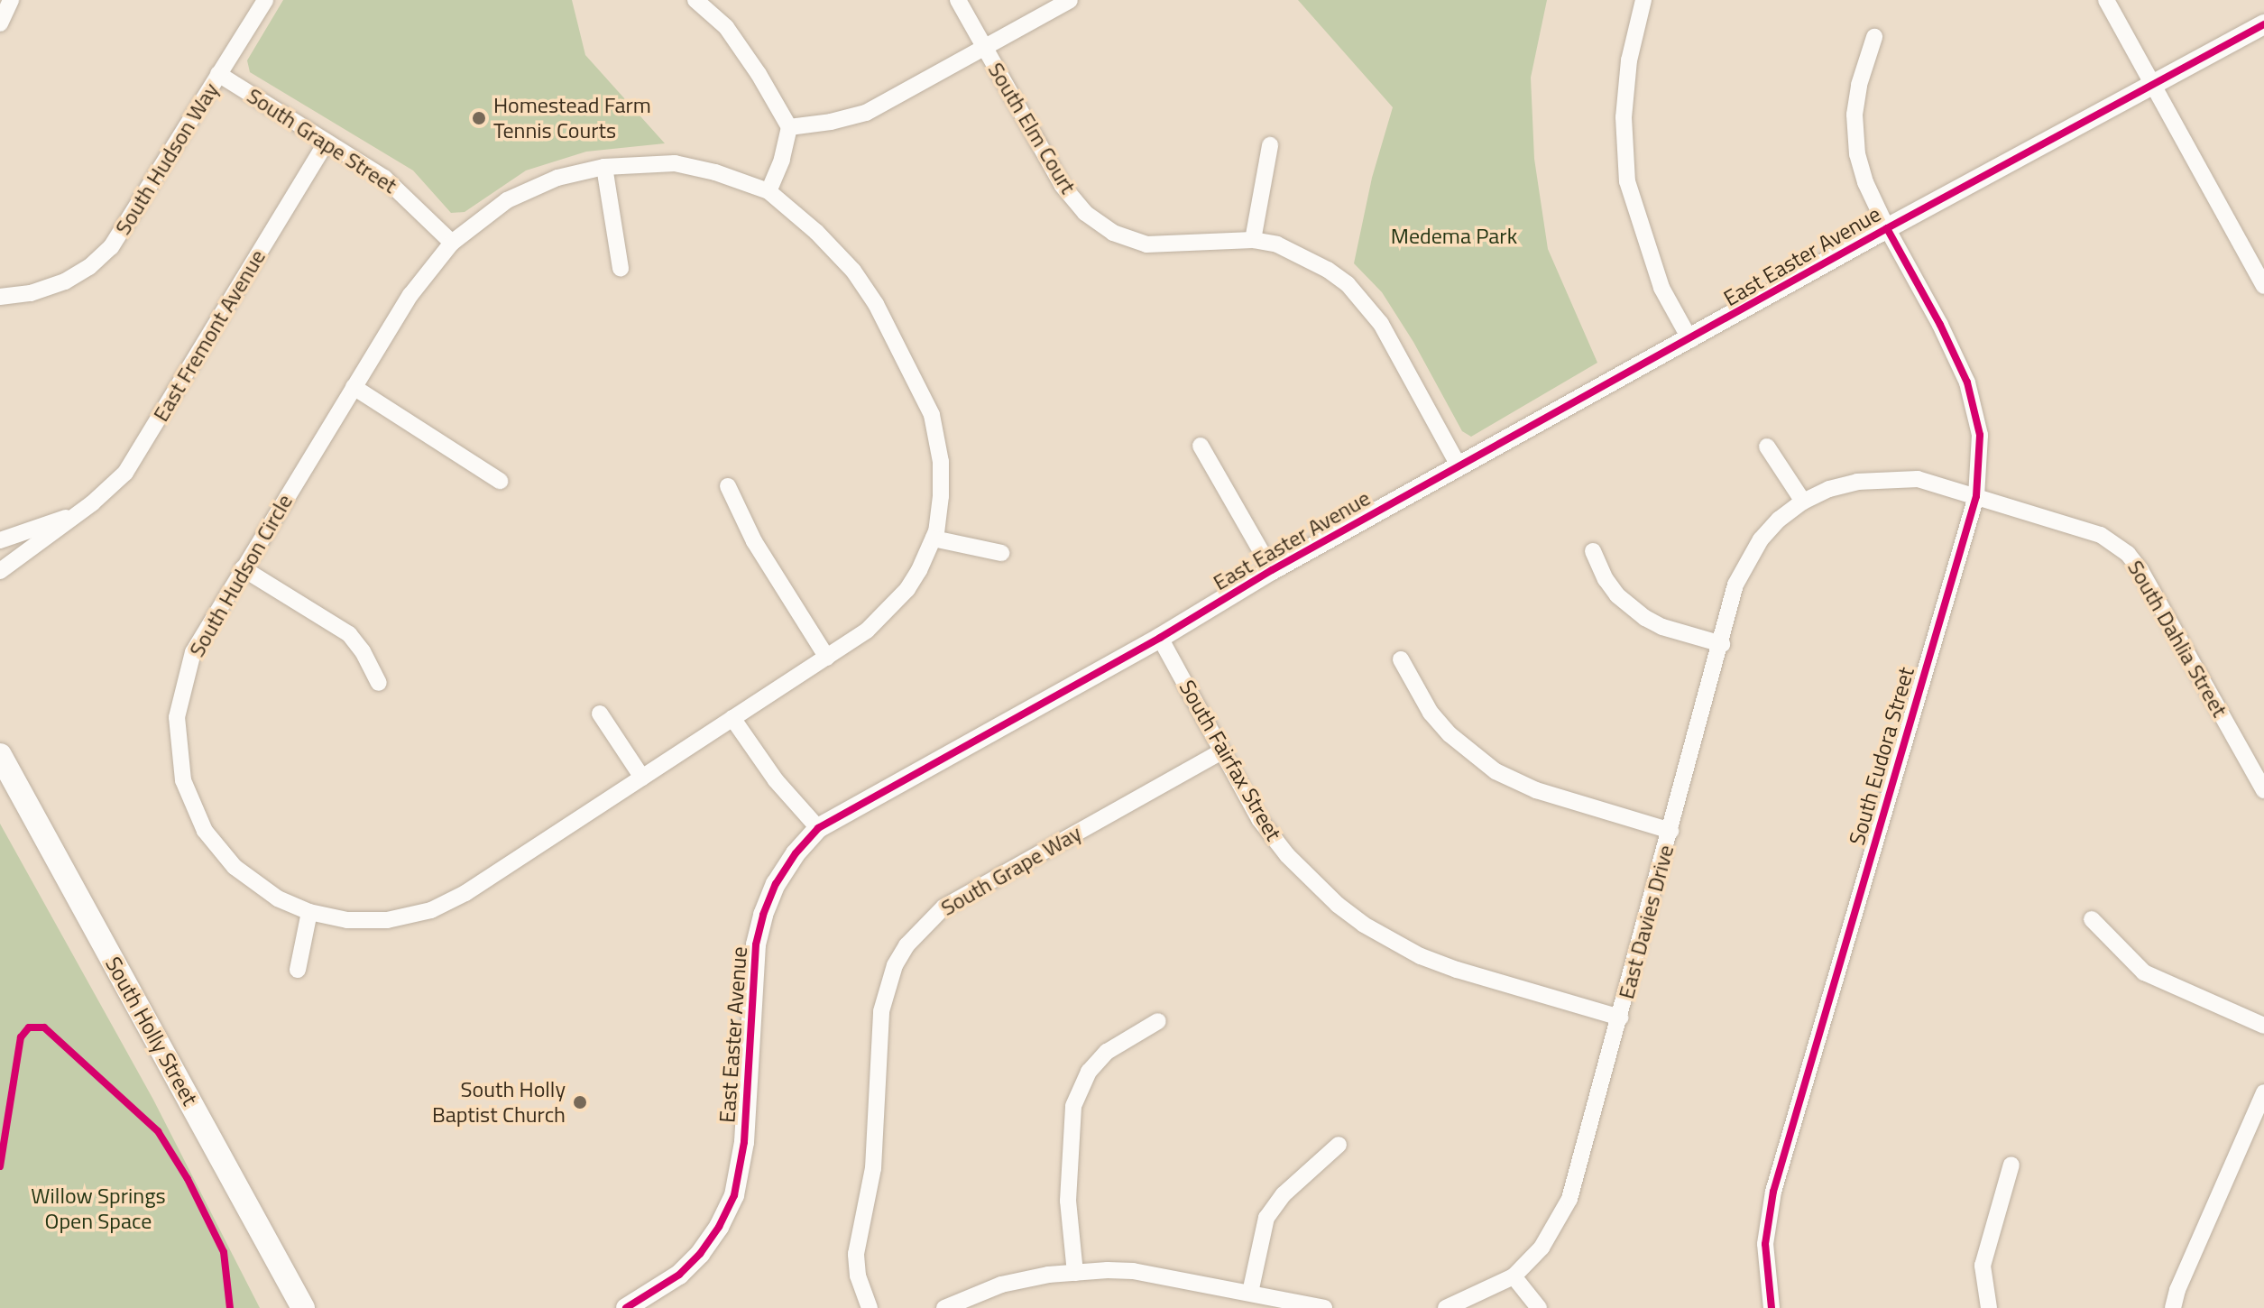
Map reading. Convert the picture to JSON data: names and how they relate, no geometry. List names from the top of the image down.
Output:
{
  "streets": {
    "main road": ["South Holly Street"],
    "street": [
      "South Elm Court",
      "South Grape Street",
      "South Hudson Way",
      "East Easter Avenue",
      "East Fremont Avenue",
      "South Hudson Circle",
      "South Dahlia Street",
      "South Eudora Street",
      "South Fairfax Street",
      "South Grape Way",
      "East Davies Drive"
    ]
  },
  "crossings": [
    ["South Elm Court", "East Easter Avenue"],
    ["South Grape Street", "South Hudson Way"],
    ["South Grape Street", "East Fremont Avenue"],
    ["South Grape Street", "South Hudson Circle"],
    ["East Easter Avenue", "South Eudora Street"],
    ["East Easter Avenue", "South Fairfax Street"],
    ["South Dahlia Street", "South Eudora Street"],
    ["South Dahlia Street", "East Davies Drive"],
    ["South Eudora Street", "East Davies Drive"],
    ["South Fairfax Street", "South Grape Way"],
    ["South Fairfax Street", "East Davies Drive"]
  ],
  "parks": ["Medema Park", "Willow Springs Open Space"],
  "places": ["Homestead Farm Tennis Courts", "South Holly Baptist Church"]
}
